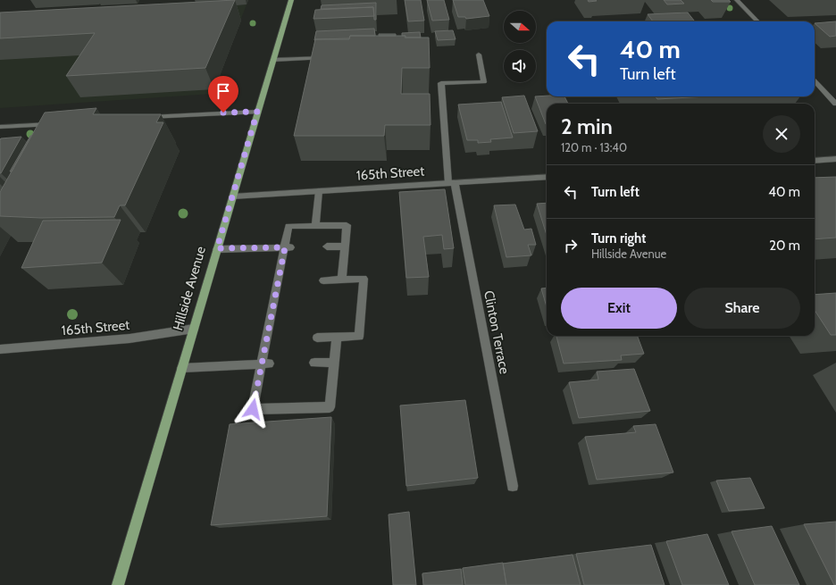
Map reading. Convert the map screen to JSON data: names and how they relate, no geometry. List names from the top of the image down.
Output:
{
  "streets": {
    "main road": ["Hillside Avenue"],
    "street": ["165th Street", "Clinton Terrace"]
  },
  "crossings": [
    ["165th Street", "Hillside Avenue"],
    ["165th Street", "Clinton Terrace"]
  ],
  "north": "right",
  "page": {
    "turn": ["40 m", "Turn left"],
    "heading": ["2 min", "120 m · 13:40"],
    "list": [
      {
        "name": "Turn left",
        "value": "40 m"
      },
      {
        "name": "Turn right",
        "note": "Hillside Avenue",
        "value": "20 m"
      }
    ],
    "buttons": ["Exit", "Share"]
  }
}
